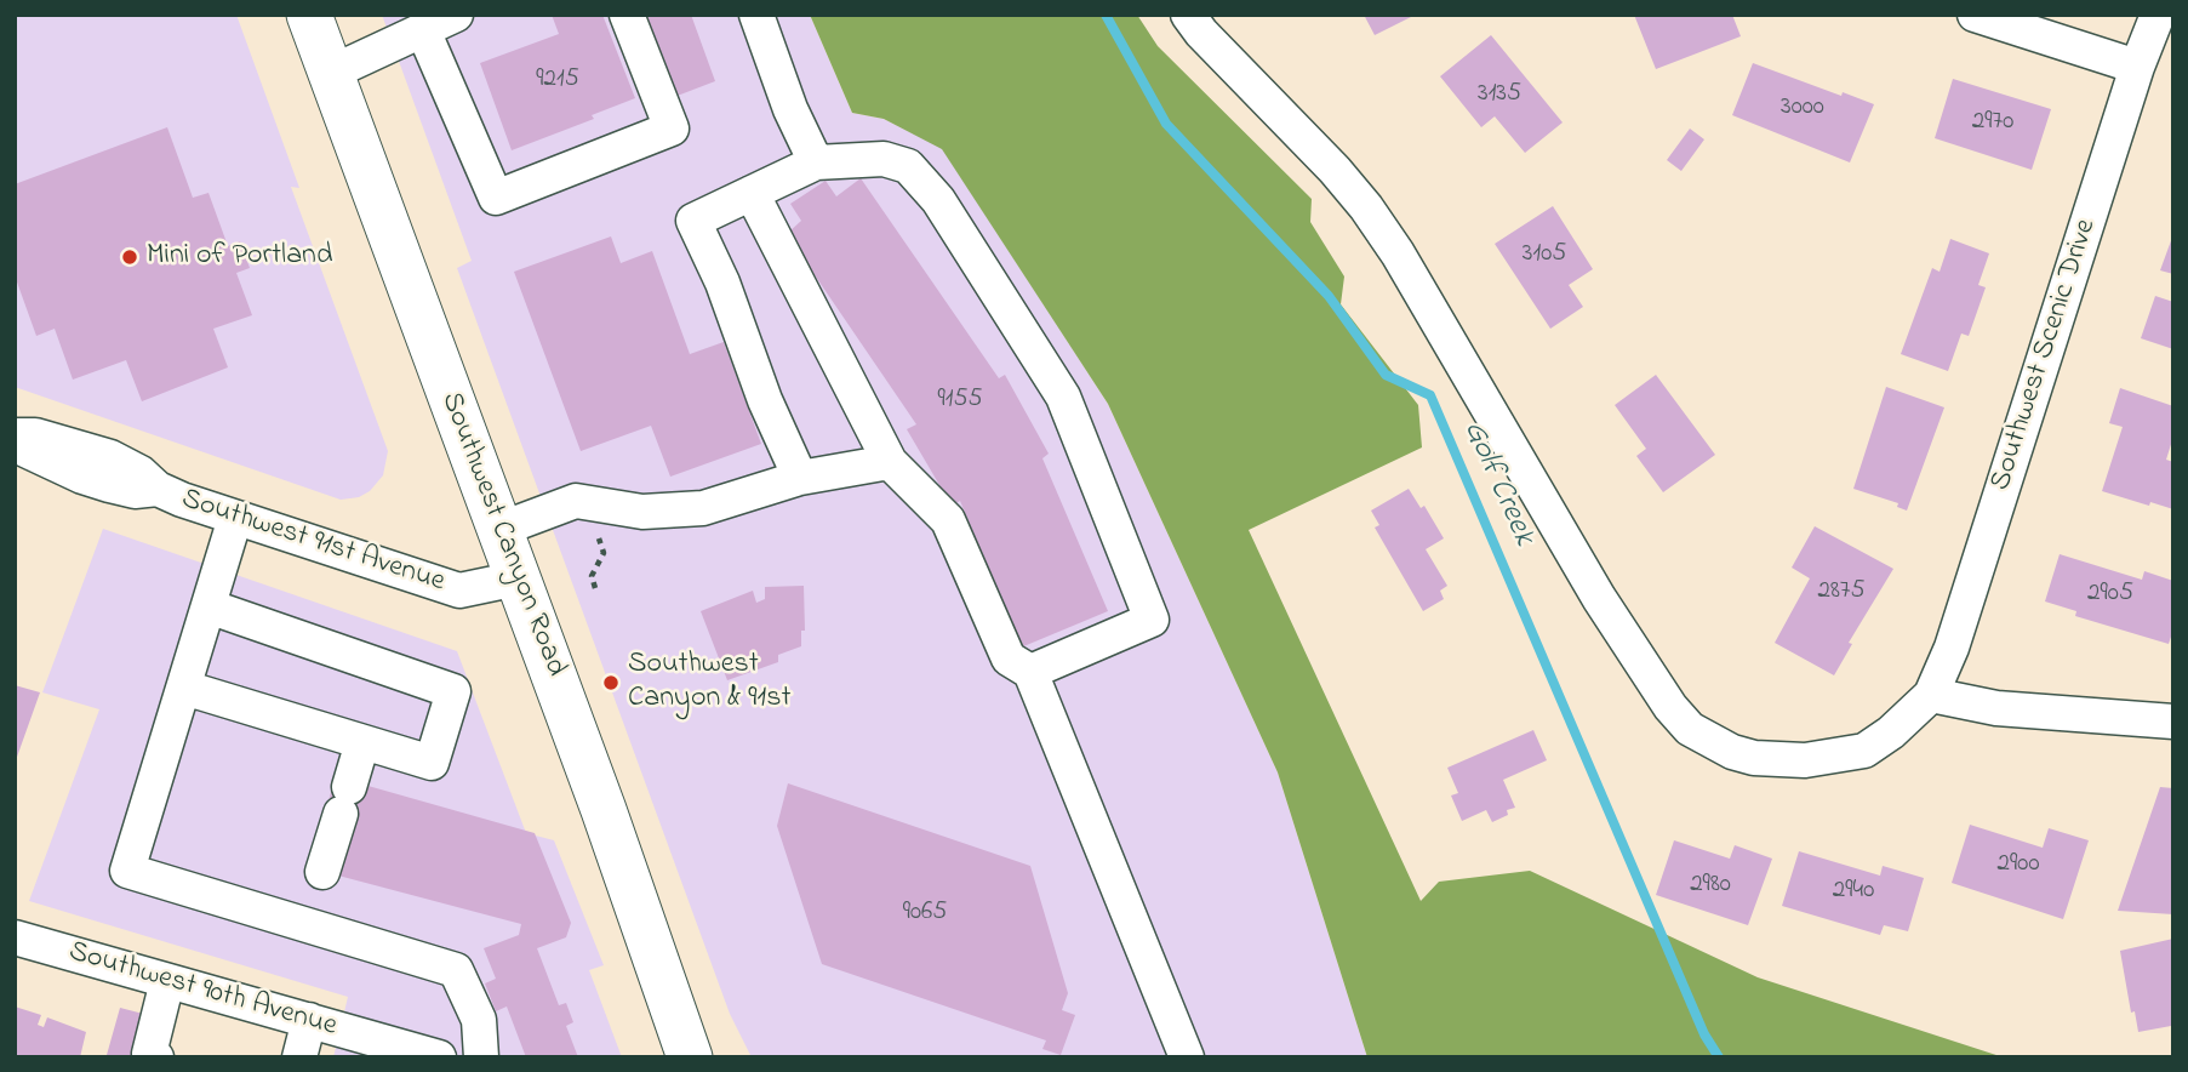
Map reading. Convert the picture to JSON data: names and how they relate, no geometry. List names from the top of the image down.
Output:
{
  "streets": {
    "main road": ["Southwest Canyon Road"],
    "street": ["Southwest Scenic Drive", "Southwest 91st Avenue", "Southwest 90th Avenue"]
  },
  "crossings": [
    ["Southwest Canyon Road", "Southwest 91st Avenue"]
  ],
  "water": ["Golf Creek"],
  "places": ["Mini of Portland", "Southwest Canyon & 91st"],
  "house_numbers": [
    "9215",
    "3135",
    "3000",
    "2970",
    "3105",
    "9155",
    "2875",
    "2905",
    "2900",
    "2980",
    "2940",
    "9065"
  ]
}
